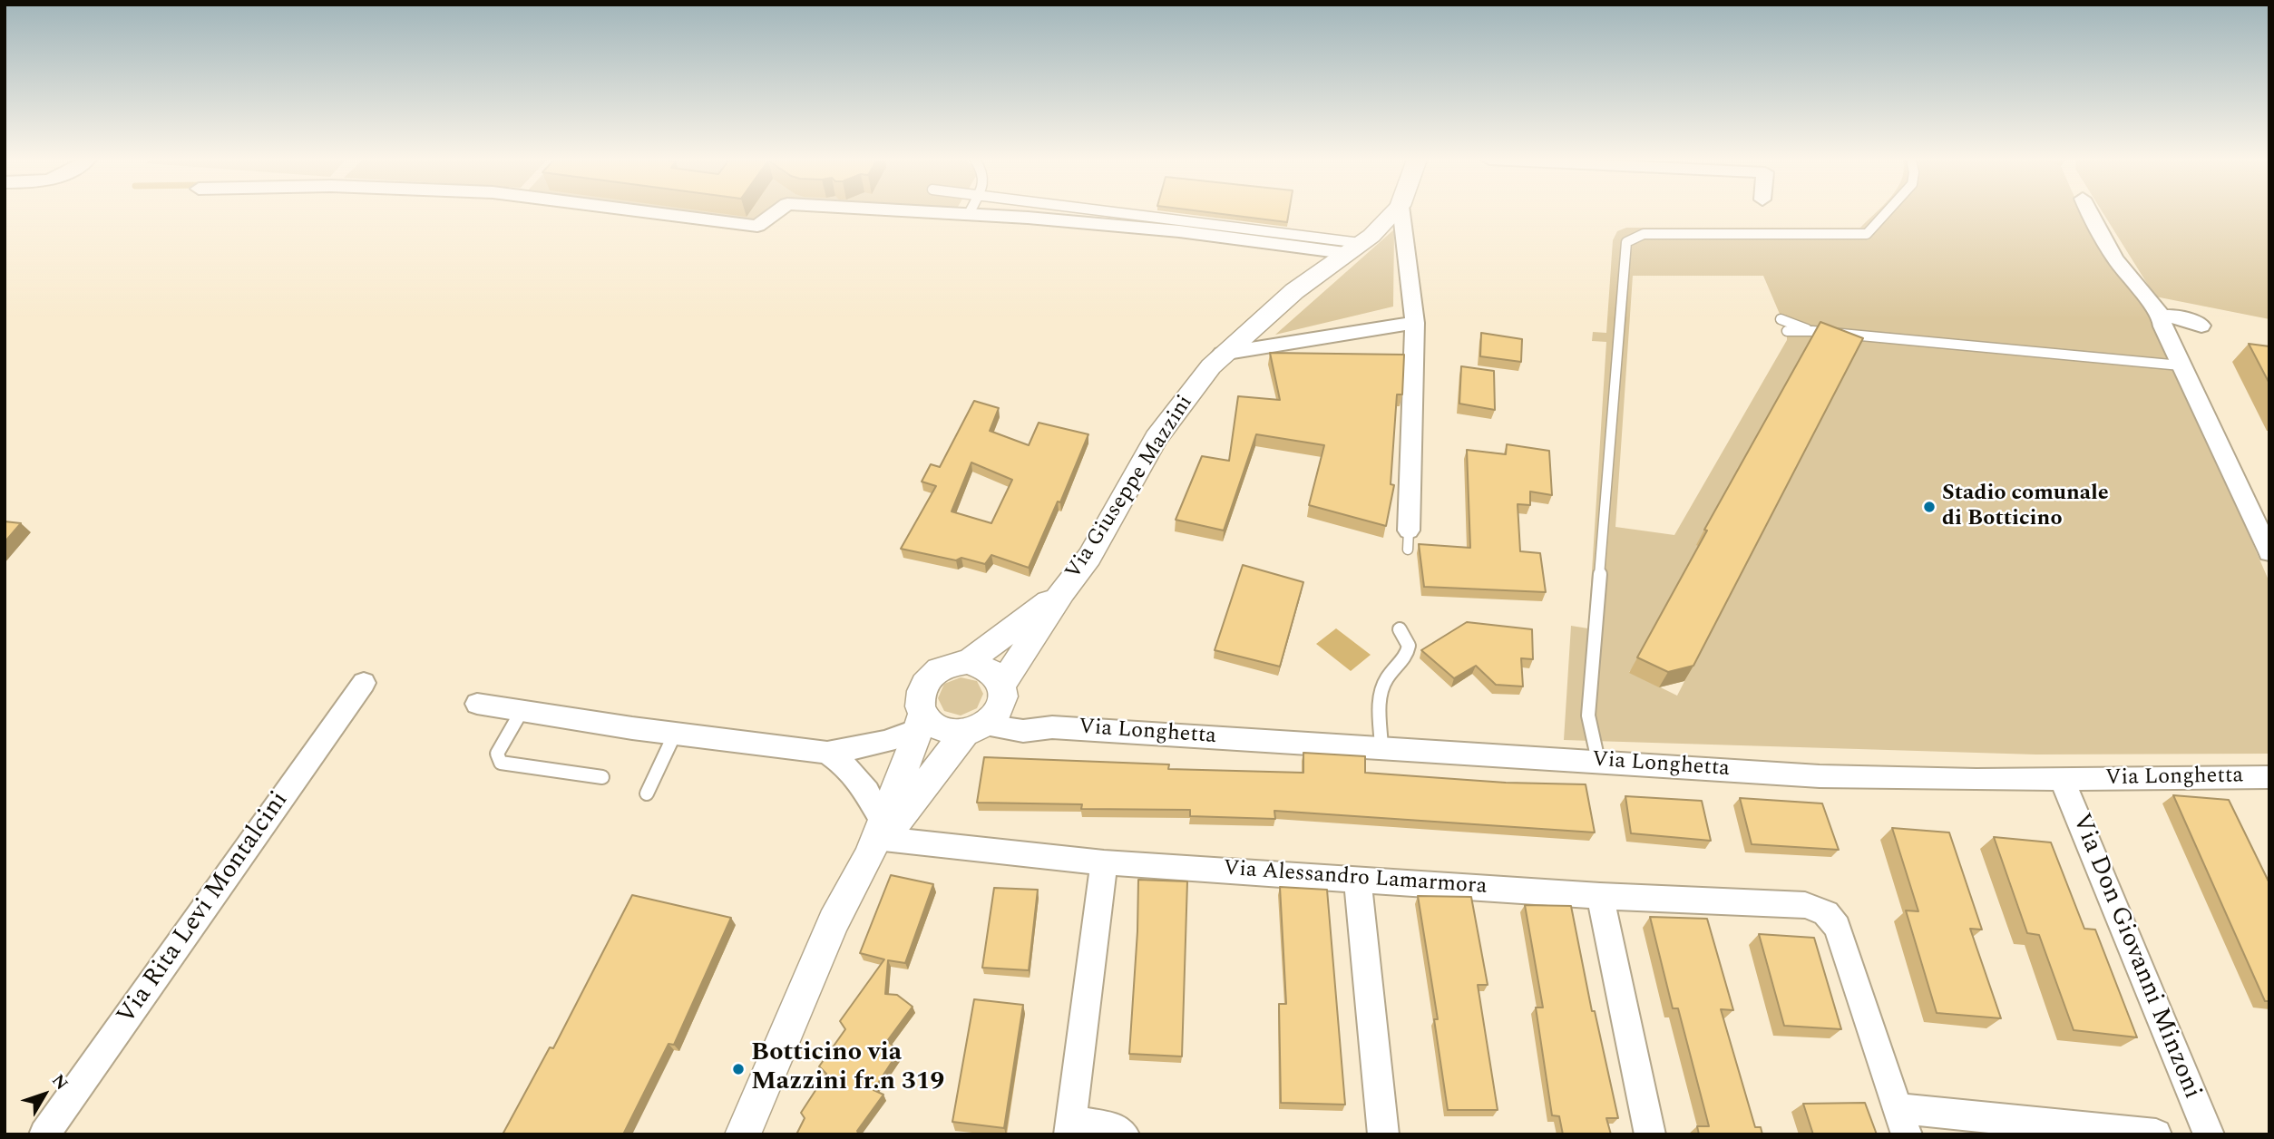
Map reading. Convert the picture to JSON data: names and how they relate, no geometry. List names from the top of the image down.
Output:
{
  "streets": {
    "street": [
      "Via Giuseppe Mazzini",
      "Via Longhetta",
      "Via Alessandro Lamarmora",
      "Via Rita Levi Montalcini",
      "Via Don Giovanni Minzoni"
    ]
  },
  "crossings": [
    ["Via Giuseppe Mazzini", "Via Longhetta"],
    ["Via Giuseppe Mazzini", "Via Alessandro Lamarmora"],
    ["Via Longhetta", "Via Don Giovanni Minzoni"]
  ],
  "places": ["Stadio comunale di Botticino", "Botticino via Mazzini fr.n 319"],
  "north": "top right"
}
